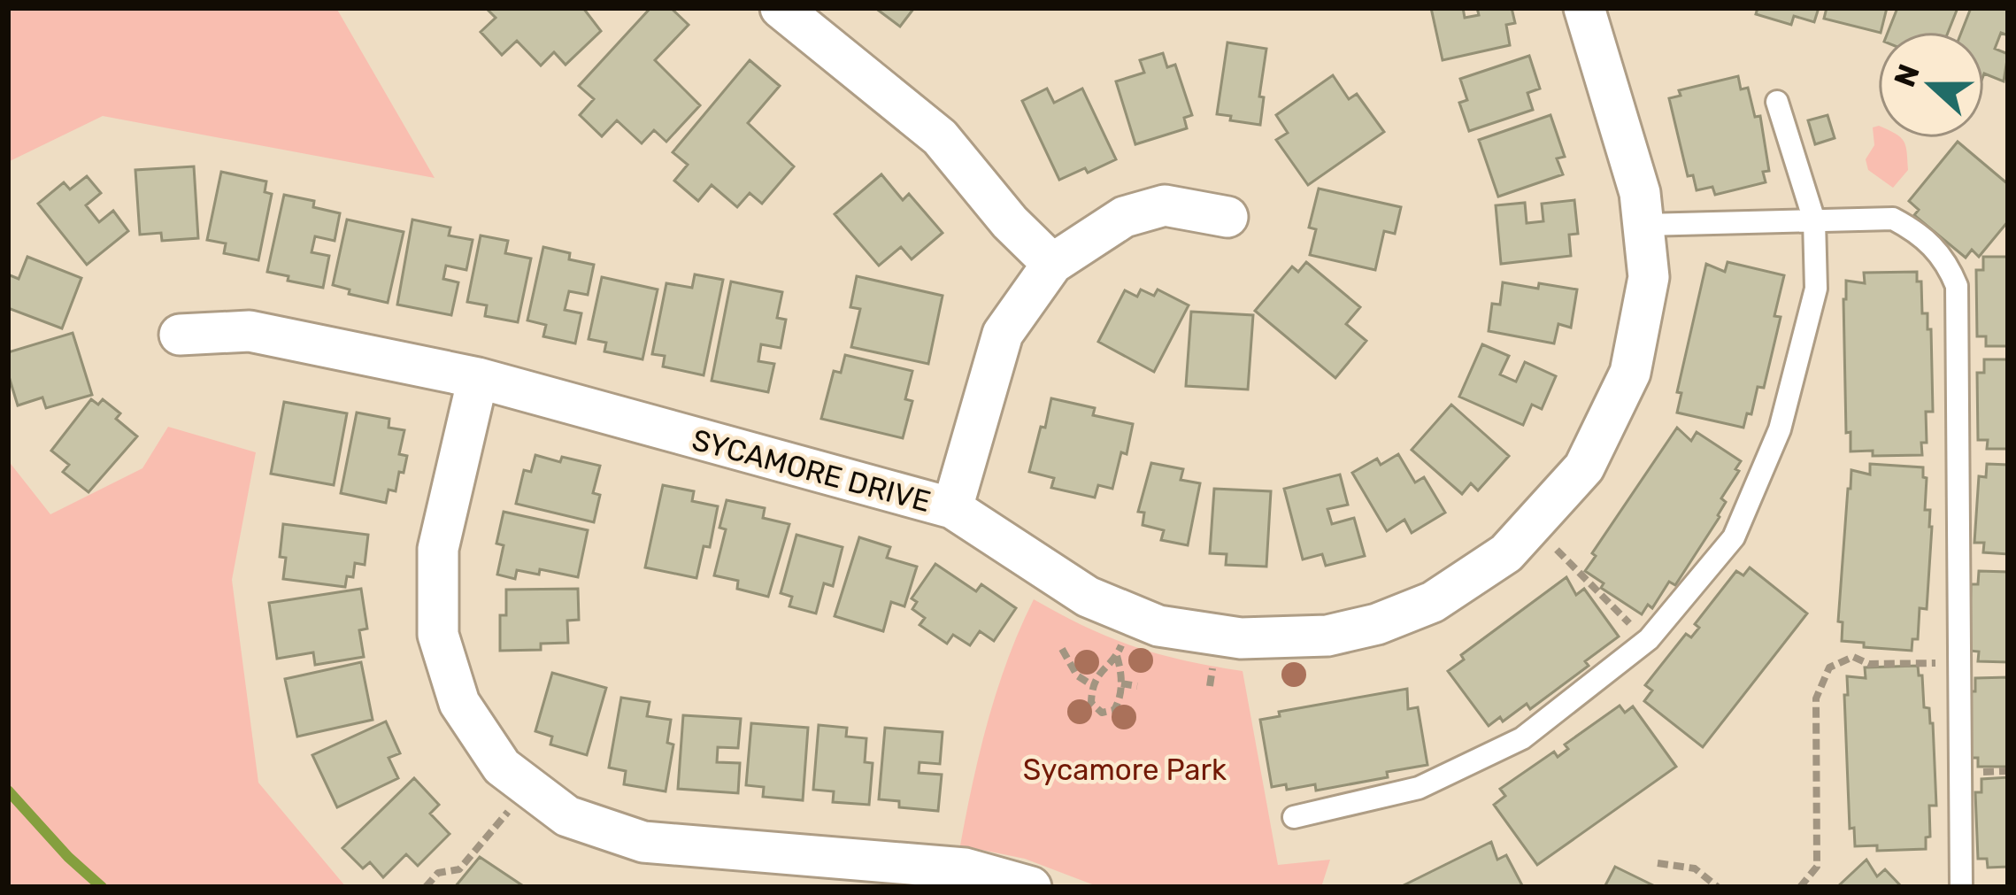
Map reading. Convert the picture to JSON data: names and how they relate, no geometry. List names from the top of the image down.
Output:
{
  "streets": {
    "street": ["SYCAMORE DRIVE"]
  },
  "parks": ["Sycamore Park"],
  "north": "left"
}
